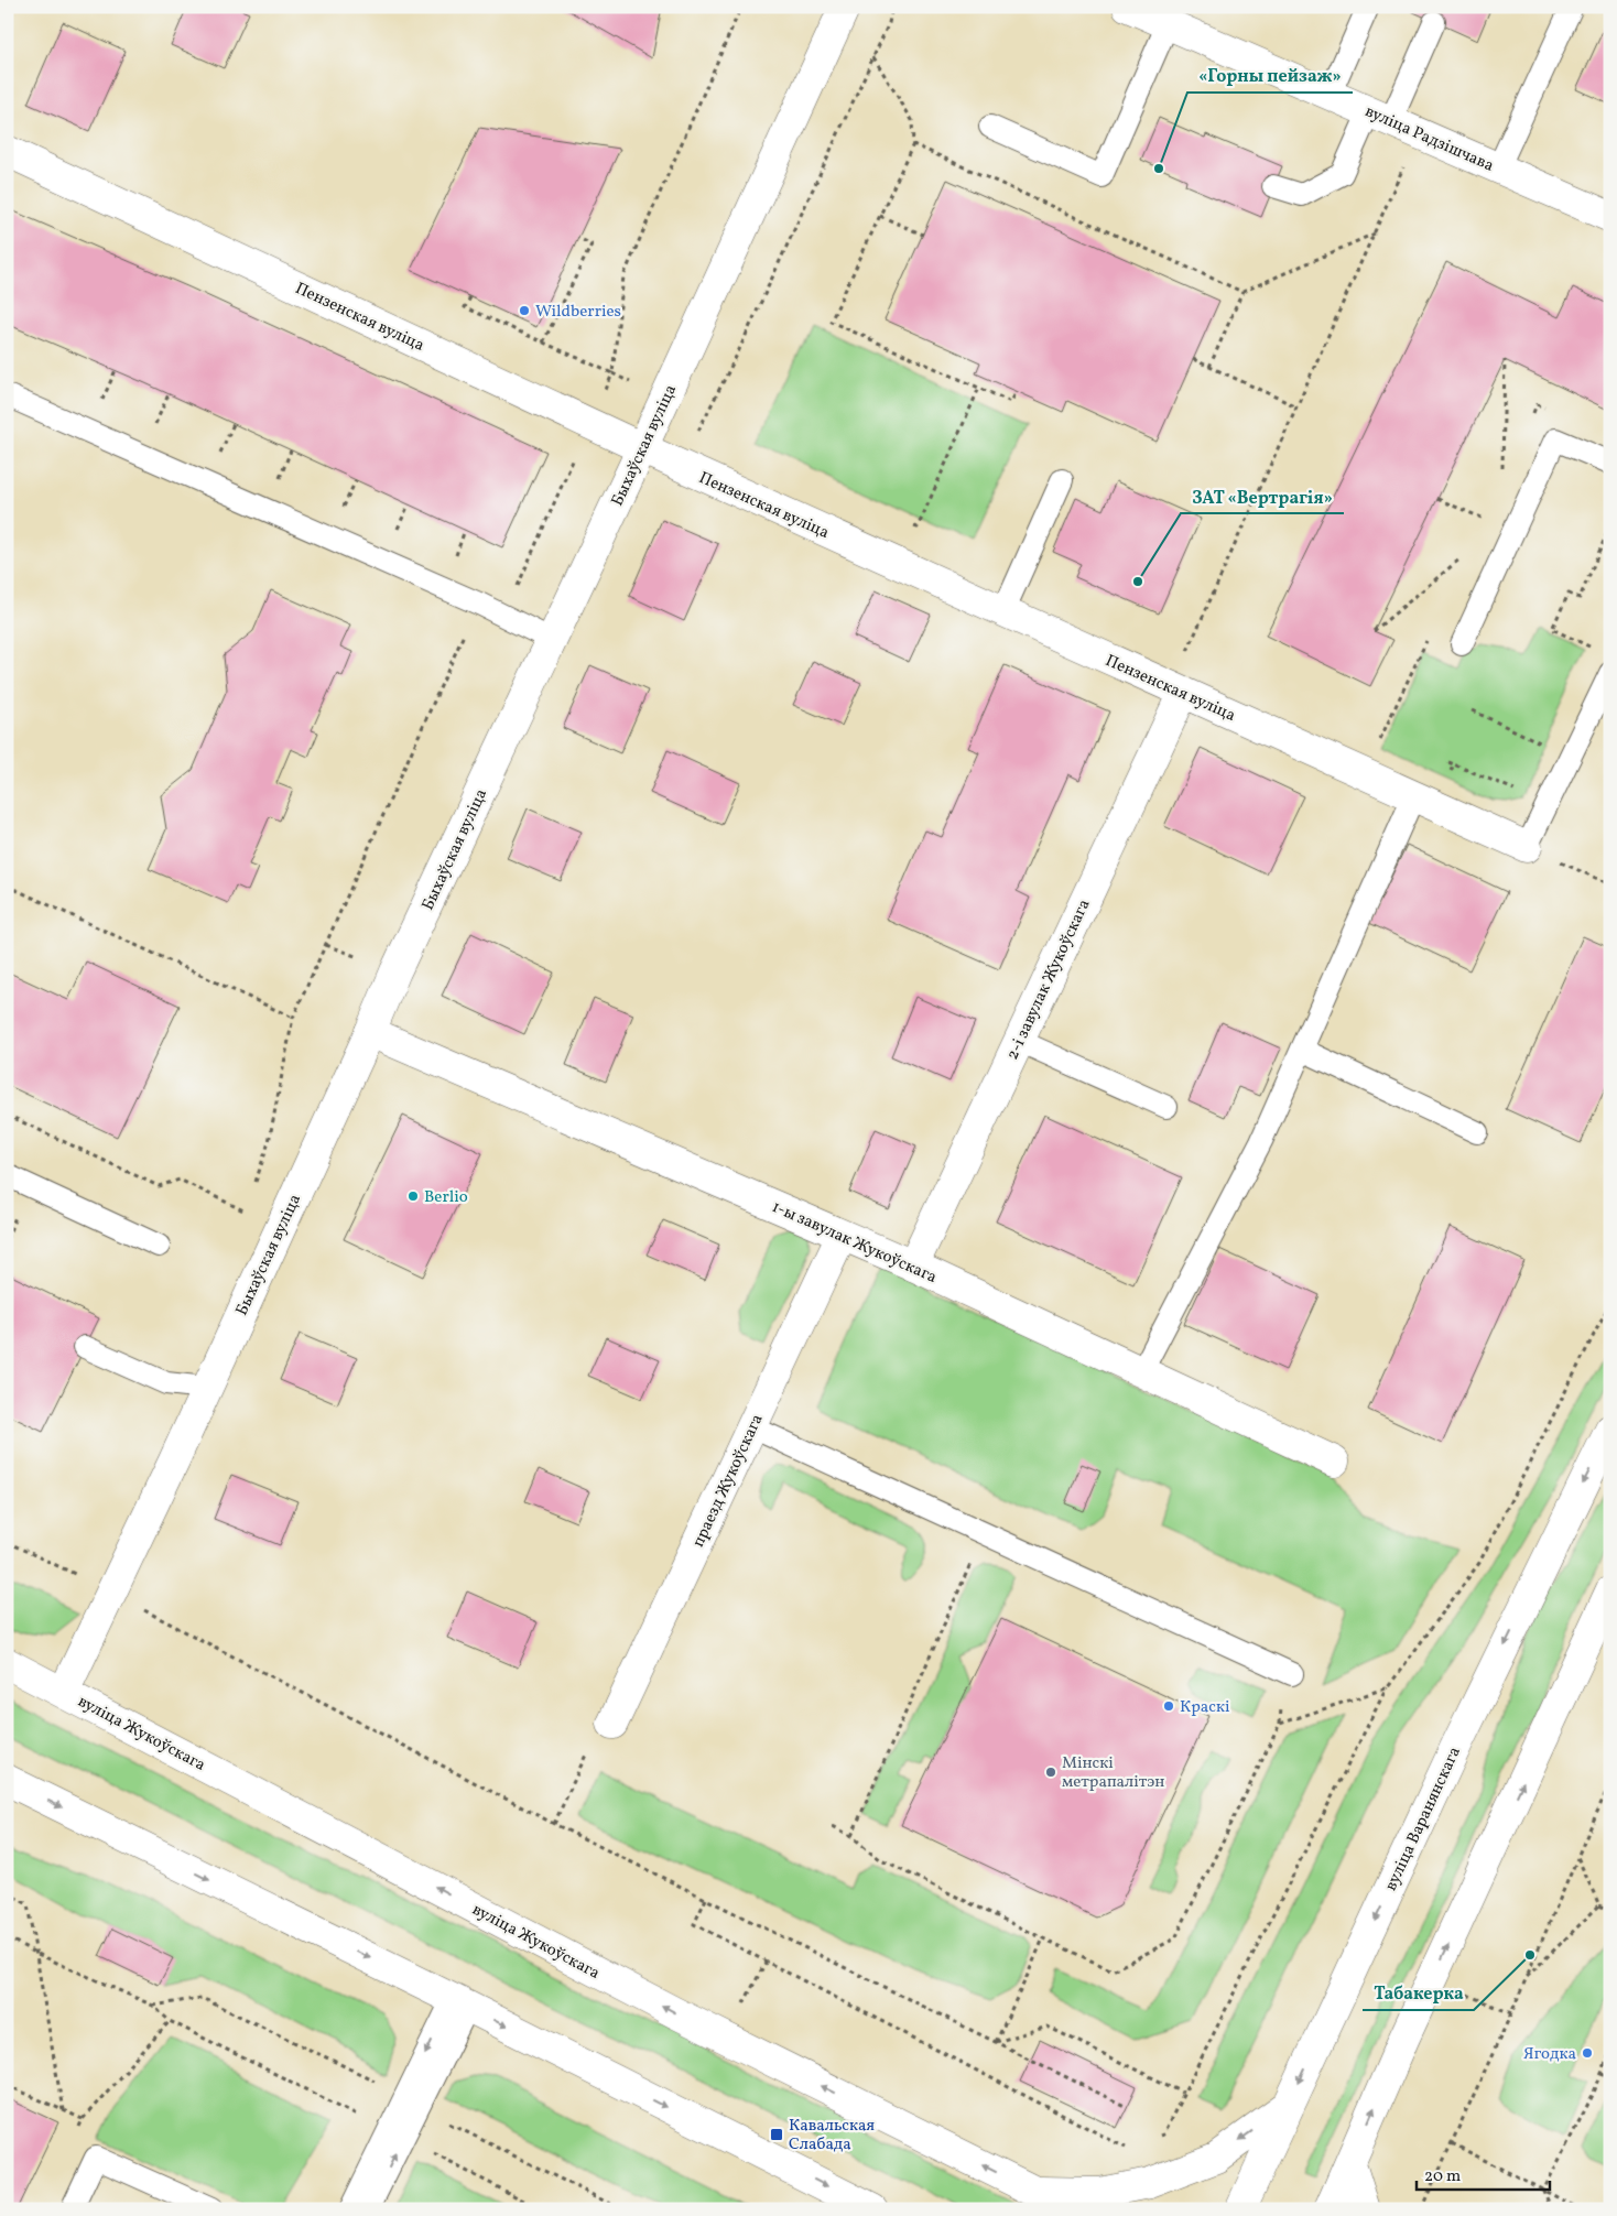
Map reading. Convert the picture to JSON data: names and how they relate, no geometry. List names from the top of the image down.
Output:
{
  "streets": {
    "street": [
      "вуліца Радзішчава",
      "Пензенская вуліца",
      "Быхаўская вуліца",
      "2-і завулак Жукоўскага",
      "1-ы завулак Жукоўскага",
      "праезд Жукоўскага",
      "вуліца Жукоўскага",
      "вуліца Варанянскага"
    ]
  },
  "crossings": [
    ["Пензенская вуліца", "Быхаўская вуліца"],
    ["Пензенская вуліца", "2-і завулак Жукоўскага"],
    ["Быхаўская вуліца", "1-ы завулак Жукоўскага"],
    ["Быхаўская вуліца", "вуліца Жукоўскага"],
    ["2-і завулак Жукоўскага", "1-ы завулак Жукоўскага"],
    ["1-ы завулак Жукоўскага", "праезд Жукоўскага"]
  ],
  "places": {
    "other": [
      "«Горны пейзаж»",
      "Wildberries",
      "ЗАТ «Вертрагія»",
      "Berlio",
      "Краскі",
      "Мінскі метрапалітэн",
      "Табакерка",
      "Ягодка"
    ],
    "transit": ["Кавальская Слабада"]
  },
  "scale_bar": "20 m"
}
